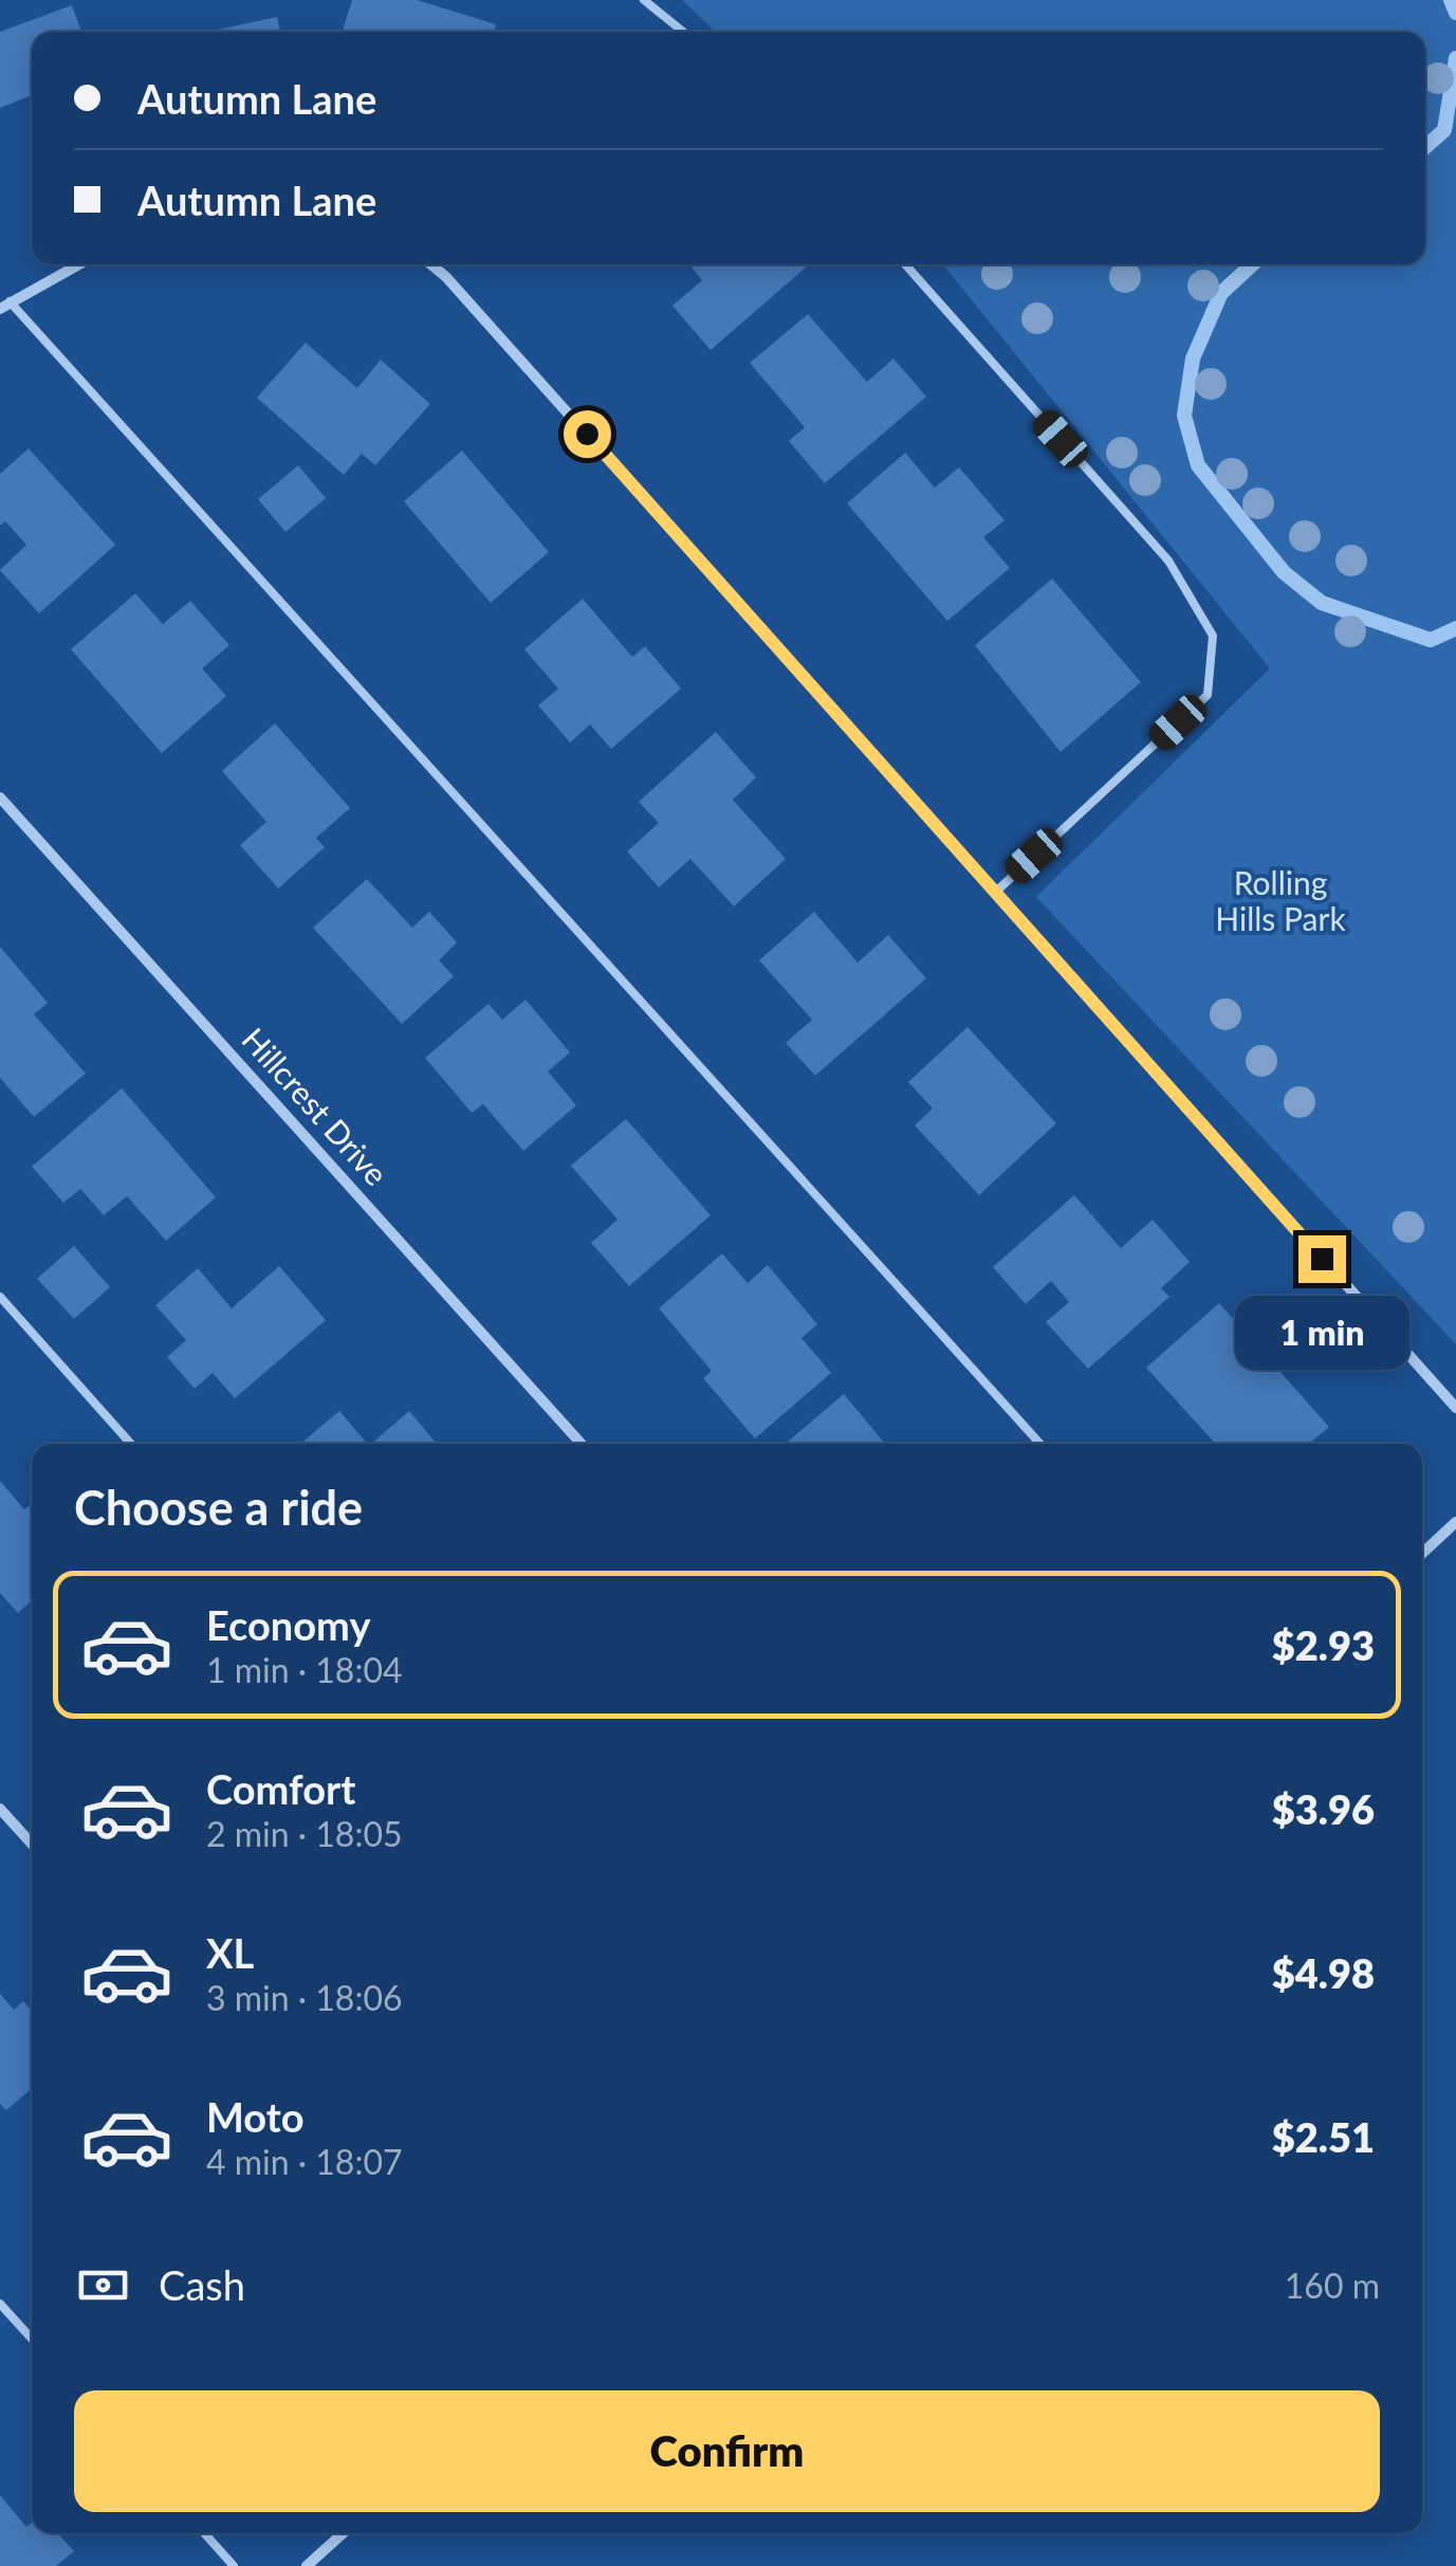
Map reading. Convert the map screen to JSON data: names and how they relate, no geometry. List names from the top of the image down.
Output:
{
  "streets": {
    "street": ["Hillcrest Drive"]
  },
  "parks": ["Rolling Hills Park"],
  "page": {
    "banner": ["Autumn Lane", "Autumn Lane"],
    "bubble": "1 min",
    "heading": "Choose a ride",
    "list": [
      {
        "name": "Economy",
        "note": "1 min · 18:04",
        "value": "$2.93"
      },
      {
        "name": "Comfort",
        "note": "2 min · 18:05",
        "value": "$3.96"
      },
      {
        "name": "XL",
        "note": "3 min · 18:06",
        "value": "$4.98"
      },
      {
        "name": "Moto",
        "note": "4 min · 18:07",
        "value": "$2.51"
      }
    ],
    "pay": ["Cash", "160 m"],
    "buttons": "Confirm"
  }
}
